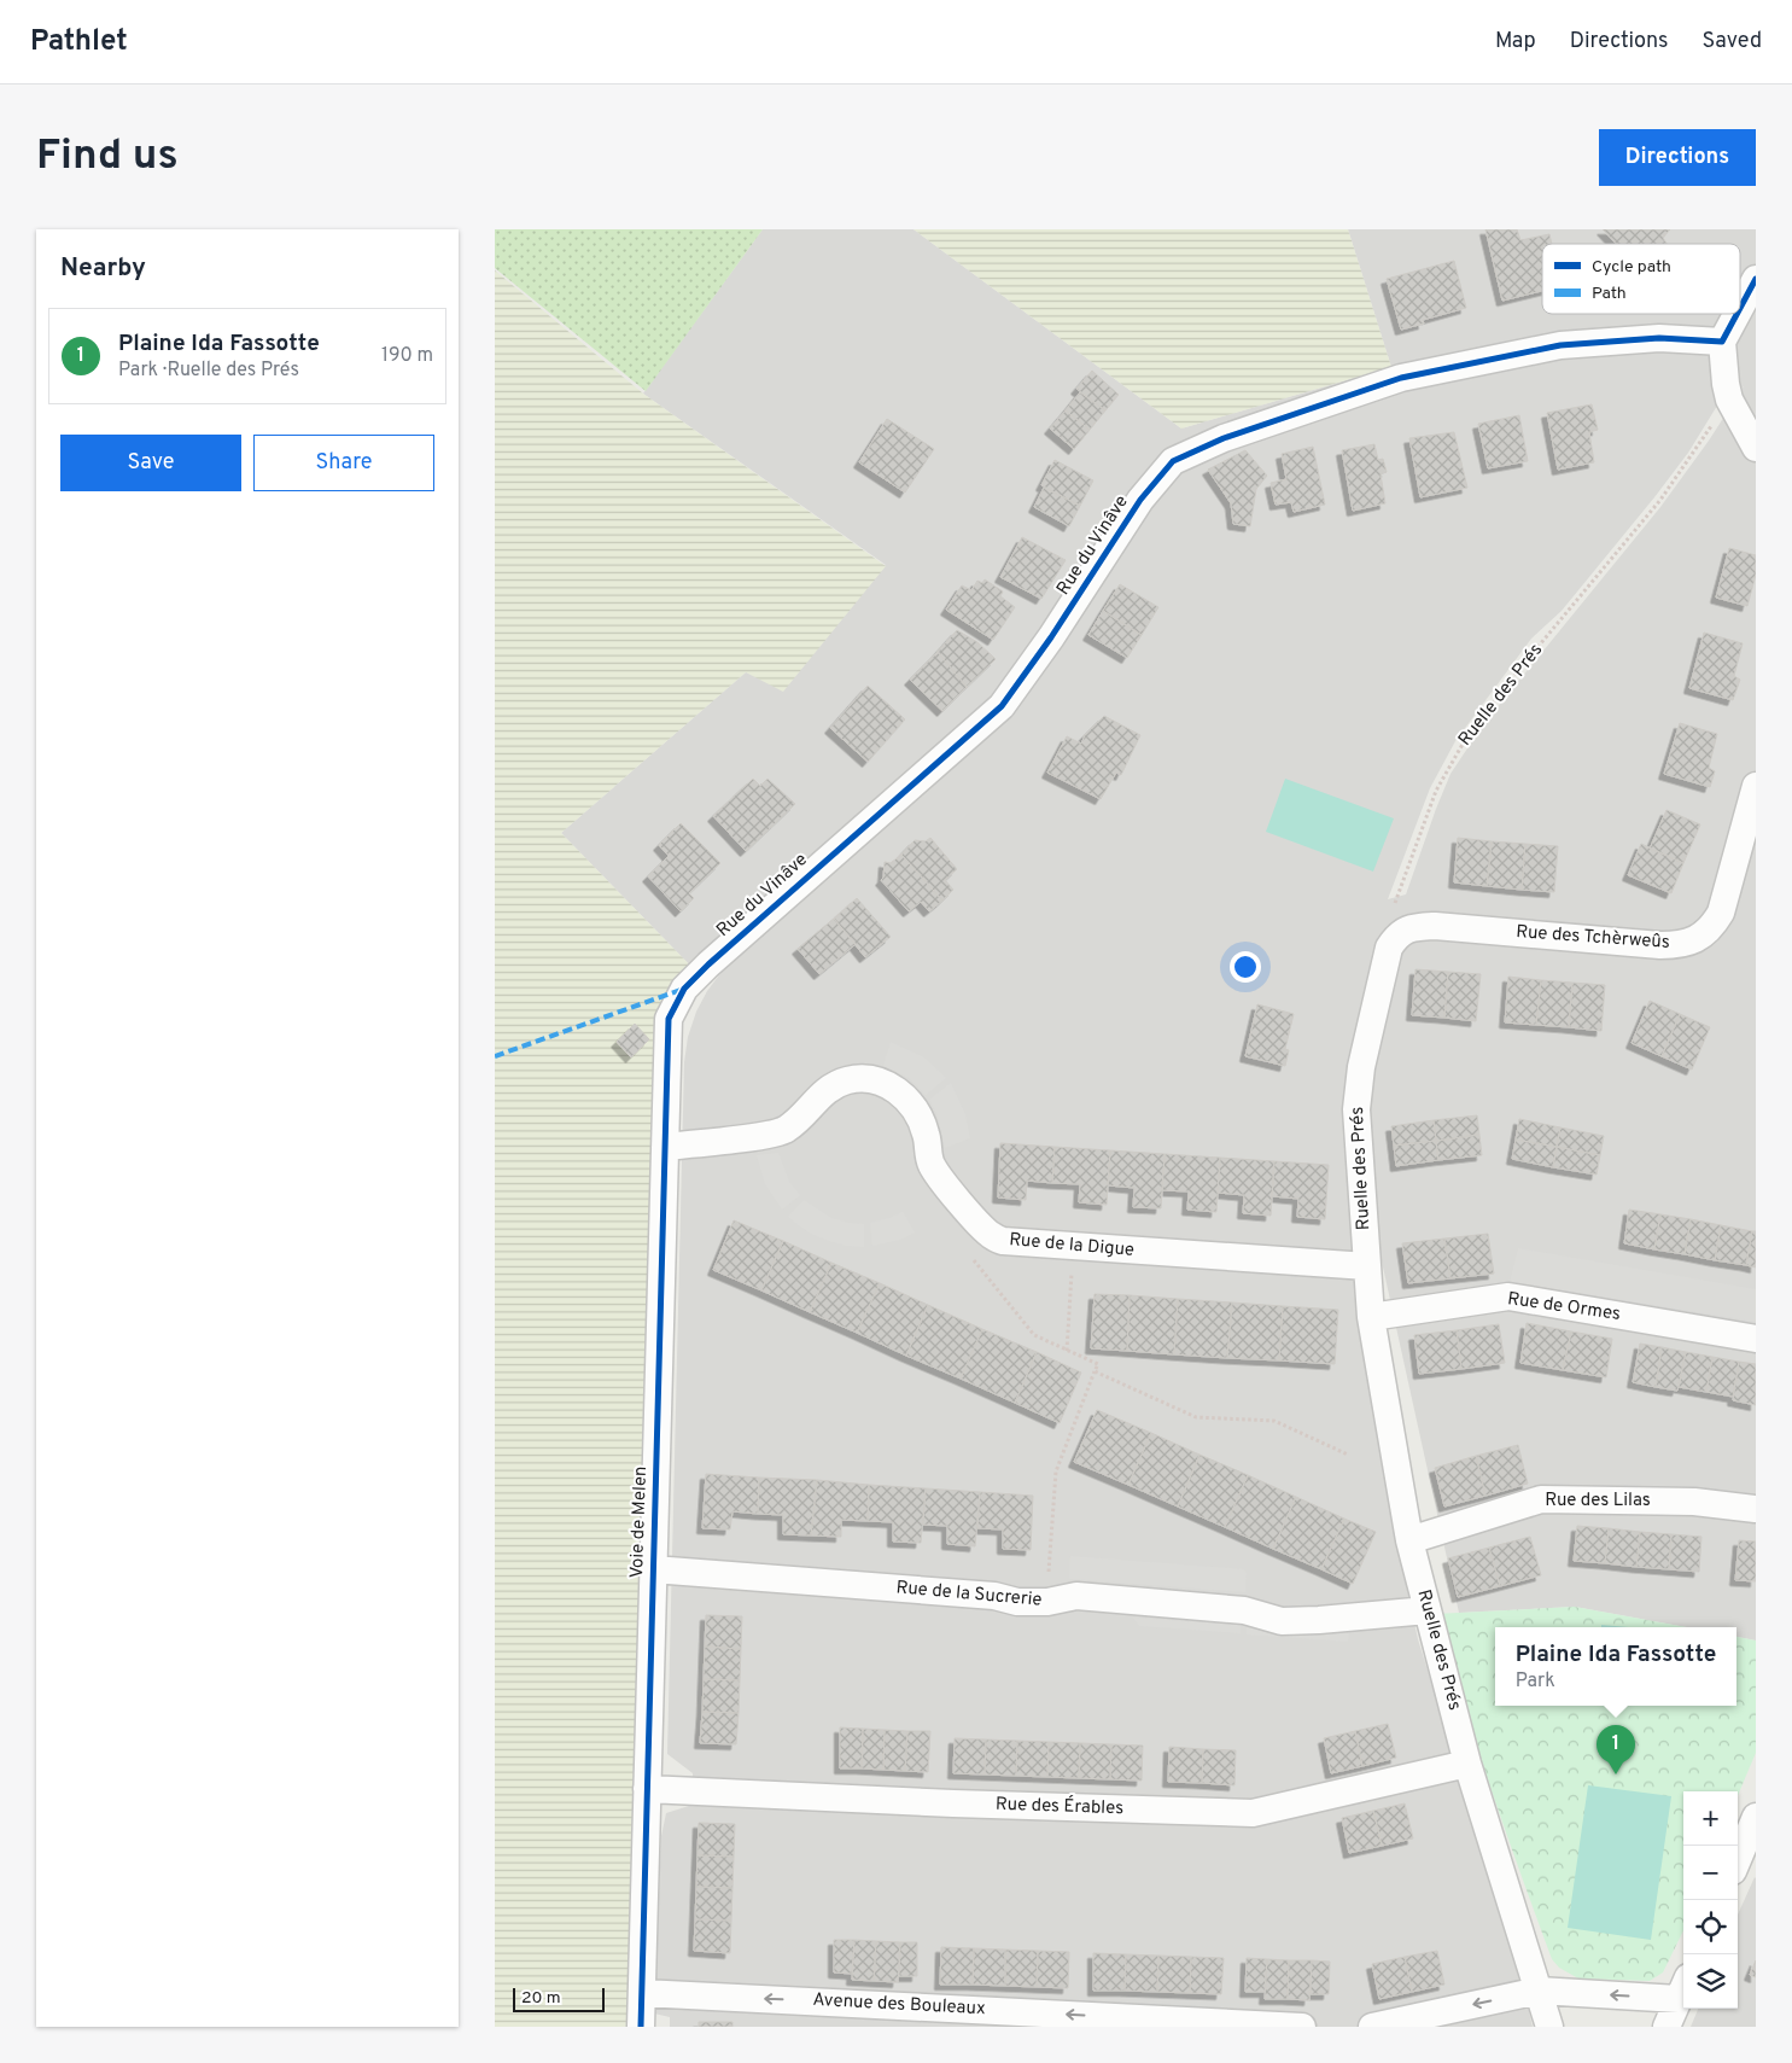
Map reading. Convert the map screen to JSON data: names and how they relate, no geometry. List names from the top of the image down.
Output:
{
  "streets": {
    "street": [
      "Rue du Vinâve",
      "Ruelle des Prés",
      "Rue des Tchèrweûs",
      "Rue de la Digue",
      "Rue de Ormes",
      "Rue des Lilas",
      "Voie de Melen",
      "Rue de la Sucrerie",
      "Rue des Érables",
      "Avenue des Bouleaux"
    ]
  },
  "crossings": [
    ["Rue du Vinâve", "Voie de Melen"],
    ["Ruelle des Prés", "Rue des Tchèrweûs"],
    ["Ruelle des Prés", "Rue de la Digue"],
    ["Ruelle des Prés", "Rue de Ormes"],
    ["Ruelle des Prés", "Rue des Lilas"],
    ["Ruelle des Prés", "Rue de la Sucrerie"],
    ["Ruelle des Prés", "Rue des Érables"],
    ["Rue de la Digue", "Voie de Melen"],
    ["Voie de Melen", "Rue de la Sucrerie"],
    ["Voie de Melen", "Rue des Érables"],
    ["Voie de Melen", "Avenue des Bouleaux"]
  ],
  "one_way": ["Avenue des Bouleaux"],
  "legend": ["Cycle path", "Path"],
  "scale_bar": "20 m",
  "page": {
    "header": "Pathlet",
    "nav": ["Map", "Directions", "Saved"],
    "buttons": [
      "Directions",
      ["Save", "Share"]
    ],
    "title": "Find us",
    "heading": "Nearby",
    "list": [
      {
        "mark": "1",
        "name": "Plaine Ida Fassotte",
        "note": "Park · Ruelle des Prés",
        "value": "190 m"
      }
    ],
    "popup": ["Plaine Ida Fassotte", "Park"],
    "pins": "1",
    "map_buttons": ["+", "−"],
    "scale": "20 m"
  }
}
